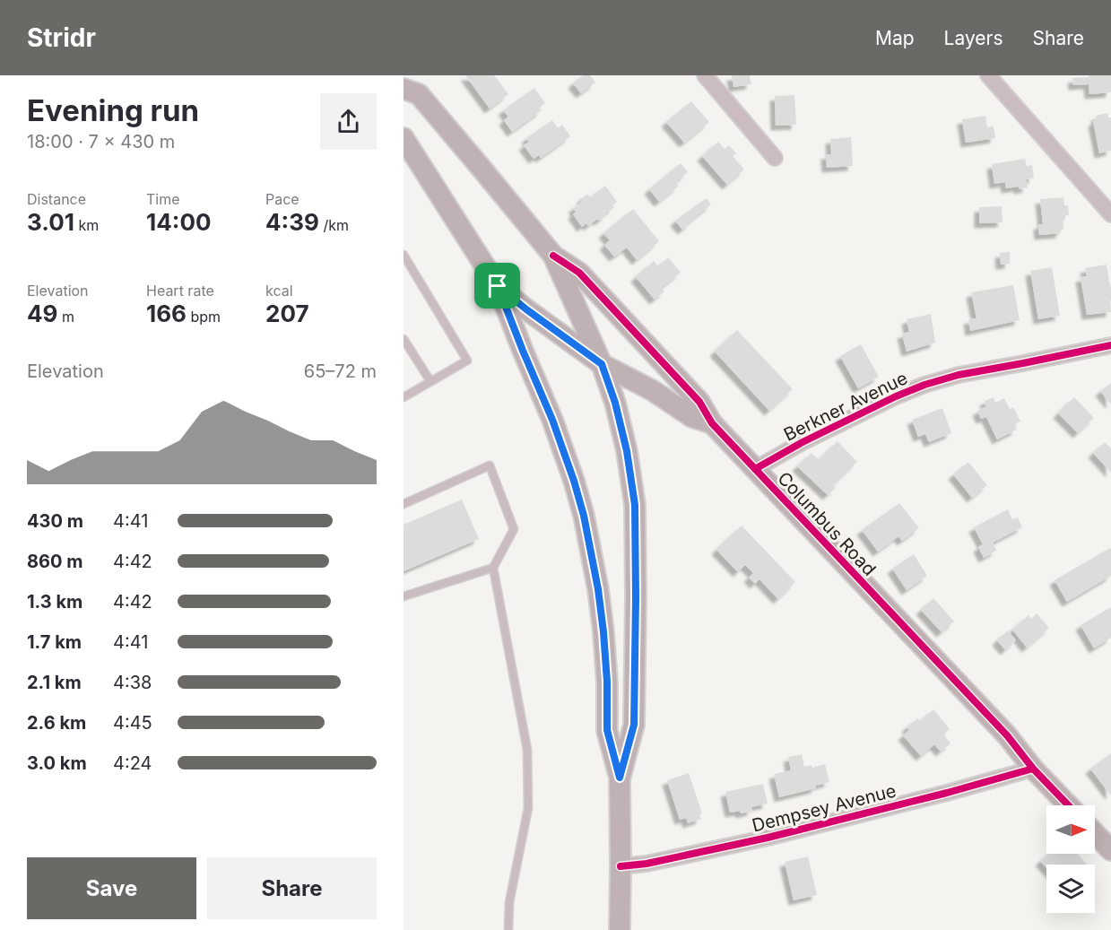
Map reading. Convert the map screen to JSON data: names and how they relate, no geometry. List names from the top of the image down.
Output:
{
  "streets": {
    "main road": ["Columbus Road"],
    "street": ["Berkner Avenue", "Dempsey Avenue"]
  },
  "crossings": [
    ["Berkner Avenue", "Columbus Road"],
    ["Columbus Road", "Dempsey Avenue"]
  ],
  "north": "right",
  "page": {
    "header": "Stridr",
    "nav": ["Map", "Layers", "Share"],
    "heading": ["Evening run", "18:00 · 7 × 430 m"],
    "stats": [
      ["Distance", "3.01 km"],
      ["Time", "14:00"],
      ["Pace", "4:39 /km"],
      ["Elevation", "49 m"],
      ["Heart rate", "166 bpm"],
      ["kcal", "207"]
    ],
    "chart": ["Elevation", "65–72 m"],
    "list": [
      {
        "name": "430 m",
        "note": "4:41"
      },
      {
        "name": "860 m",
        "note": "4:42"
      },
      {
        "name": "1.3 km",
        "note": "4:42"
      },
      {
        "name": "1.7 km",
        "note": "4:41"
      },
      {
        "name": "2.1 km",
        "note": "4:38"
      },
      {
        "name": "2.6 km",
        "note": "4:45"
      },
      {
        "name": "3.0 km",
        "note": "4:24"
      }
    ],
    "buttons": ["Save", "Share"]
  }
}
